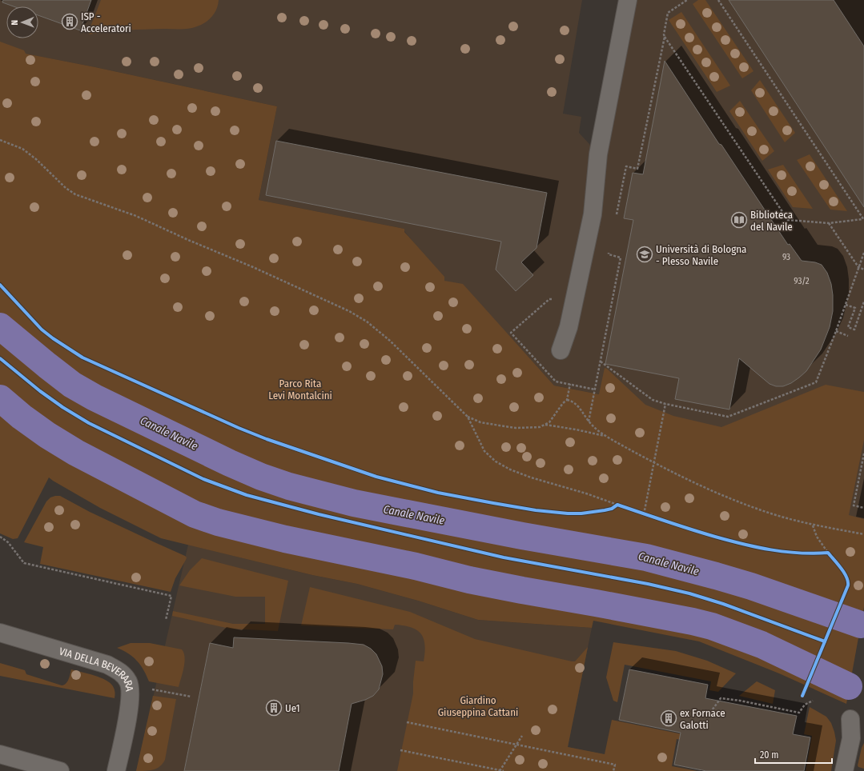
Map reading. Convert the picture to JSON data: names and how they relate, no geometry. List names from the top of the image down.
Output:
{
  "streets": {
    "street": ["VIA DELLA BEVERARA"]
  },
  "water": ["Canale Navile"],
  "parks": ["Parco Rita Levi Montalcini", "Giardino Giuseppina Cattani"],
  "places": {
    "building": ["ISP - Acceleratori", "Ue1", "ex Fornace Galotti"],
    "library": ["Biblioteca del Navile"],
    "school or university": ["Università di Bologna - Plesso Navile"]
  },
  "house_numbers": ["93", "93/2"],
  "scale_bar": "20 m",
  "north": "left"
}
